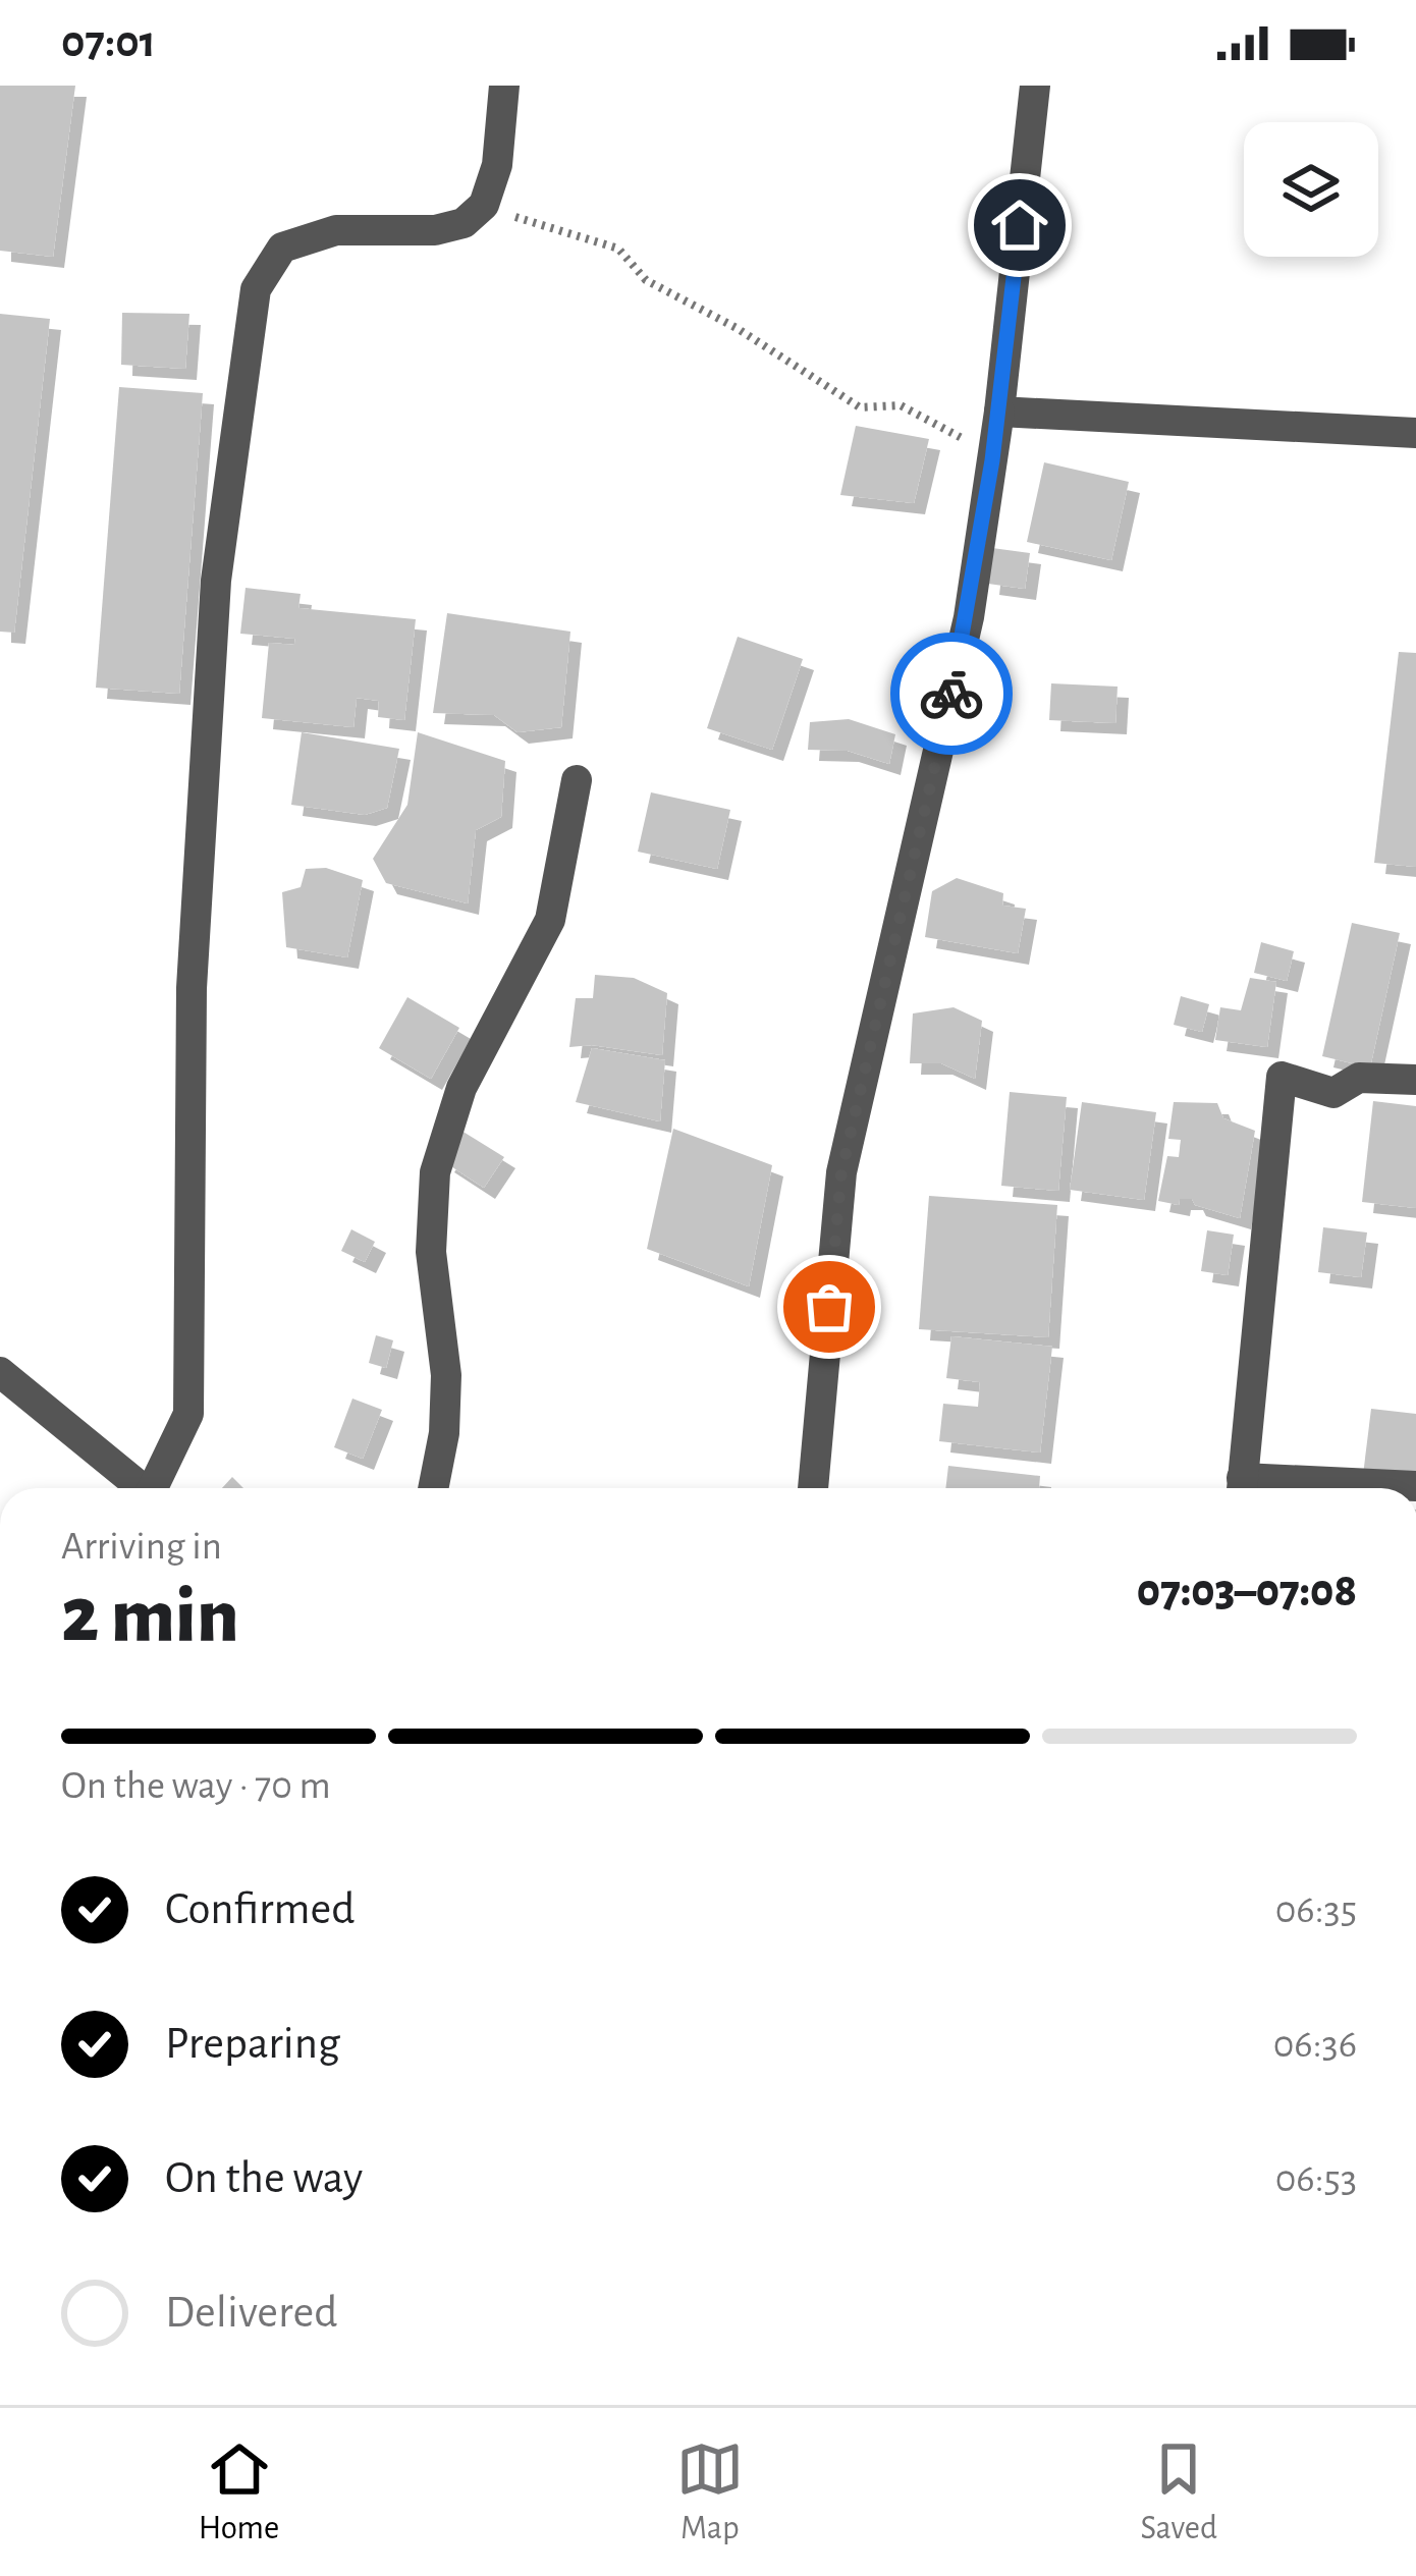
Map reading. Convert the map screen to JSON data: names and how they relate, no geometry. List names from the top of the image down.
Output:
{
  "page": {
    "status": "07:01",
    "heading": ["2 min", "Arriving in", "07:03–07:08"],
    "bar": "On the way · 70 m",
    "list": [
      ["Confirmed", "06:35"],
      ["Preparing", "06:36"],
      ["On the way", "06:53"],
      "Delivered"
    ],
    "tabs": ["Home", "Map", "Saved"]
  }
}
